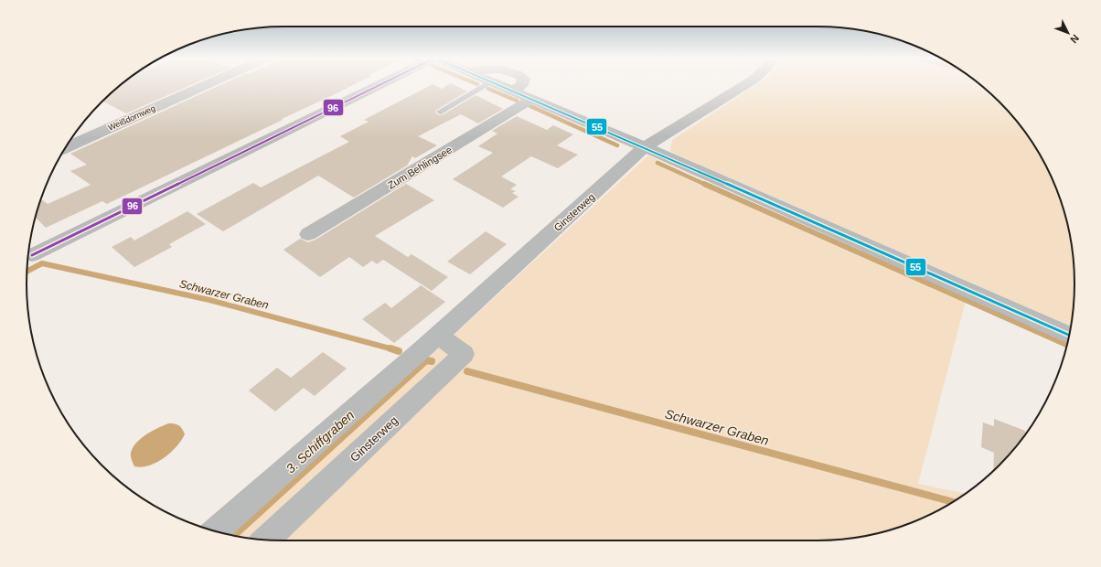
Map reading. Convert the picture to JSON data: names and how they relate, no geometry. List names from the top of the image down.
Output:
{
  "streets": {
    "street": ["Weißdornweg", "Zum Behlingsee", "Ginsterweg"]
  },
  "water": ["Schwarzer Graben", "3. Schiffgraben"],
  "lines": ["transit line 55", "transit line 96"],
  "north": "bottom right"
}
